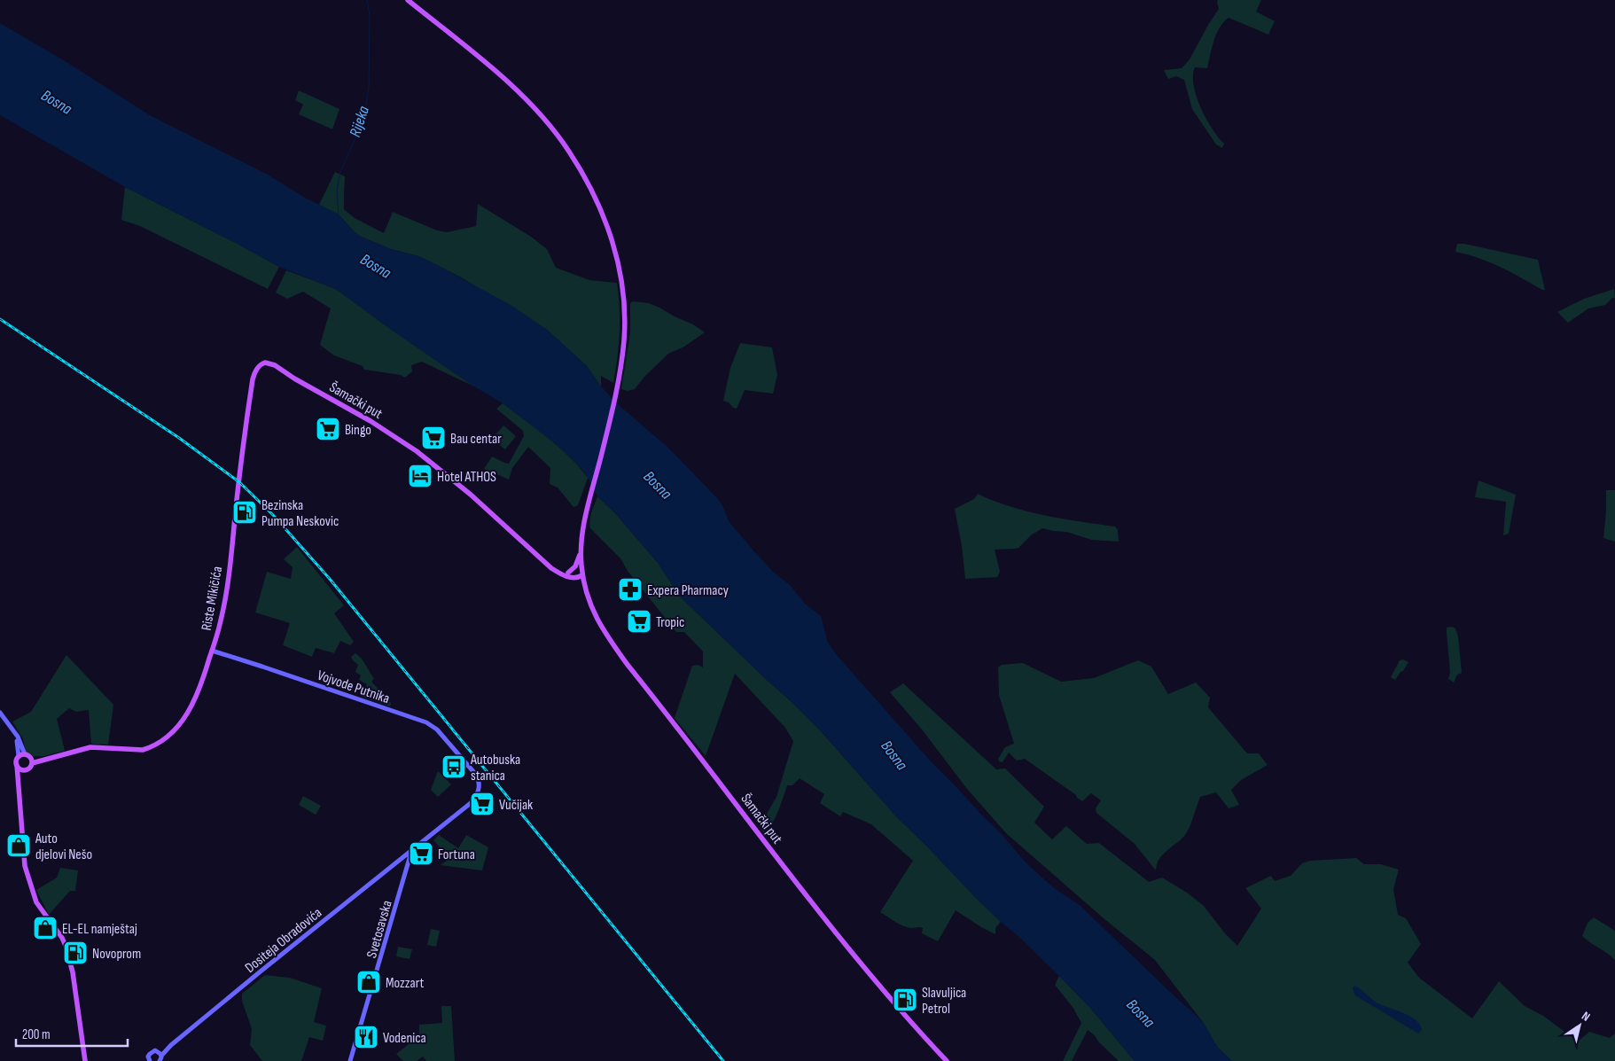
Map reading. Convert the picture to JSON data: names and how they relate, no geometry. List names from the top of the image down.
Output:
{
  "streets": {
    "main road": ["Šamački put", "Riste Mikičića"],
    "street": ["Vojvode Putnika", "Svetosavska", "Dositeja Obradovića"]
  },
  "crossings": [
    ["Šamački put", "Riste Mikičića"],
    ["Riste Mikičića", "Vojvode Putnika"],
    ["Vojvode Putnika", "Dositeja Obradovića"],
    ["Svetosavska", "Dositeja Obradovića"]
  ],
  "water": ["Bosna", "Rijeka"],
  "places": {
    "supermarket": [
      "Bingo",
      "Bau centar",
      "Tropic",
      "Vučijak",
      "Fortuna"
    ],
    "hotel": ["Hotel ATHOS"],
    "fuel station": ["Bezinska Pumpa Neskovic", "Novoprom", "Slavuljica Petrol"],
    "pharmacy": ["Expera Pharmacy"],
    "bus stop": ["Autobuska stanica"],
    "shop": ["Auto djelovi Nešo", "EL-EL namještaj", "Mozzart"],
    "restaurant": ["Vodenica"]
  },
  "scale_bar": "200 m",
  "north": "top right"
}
